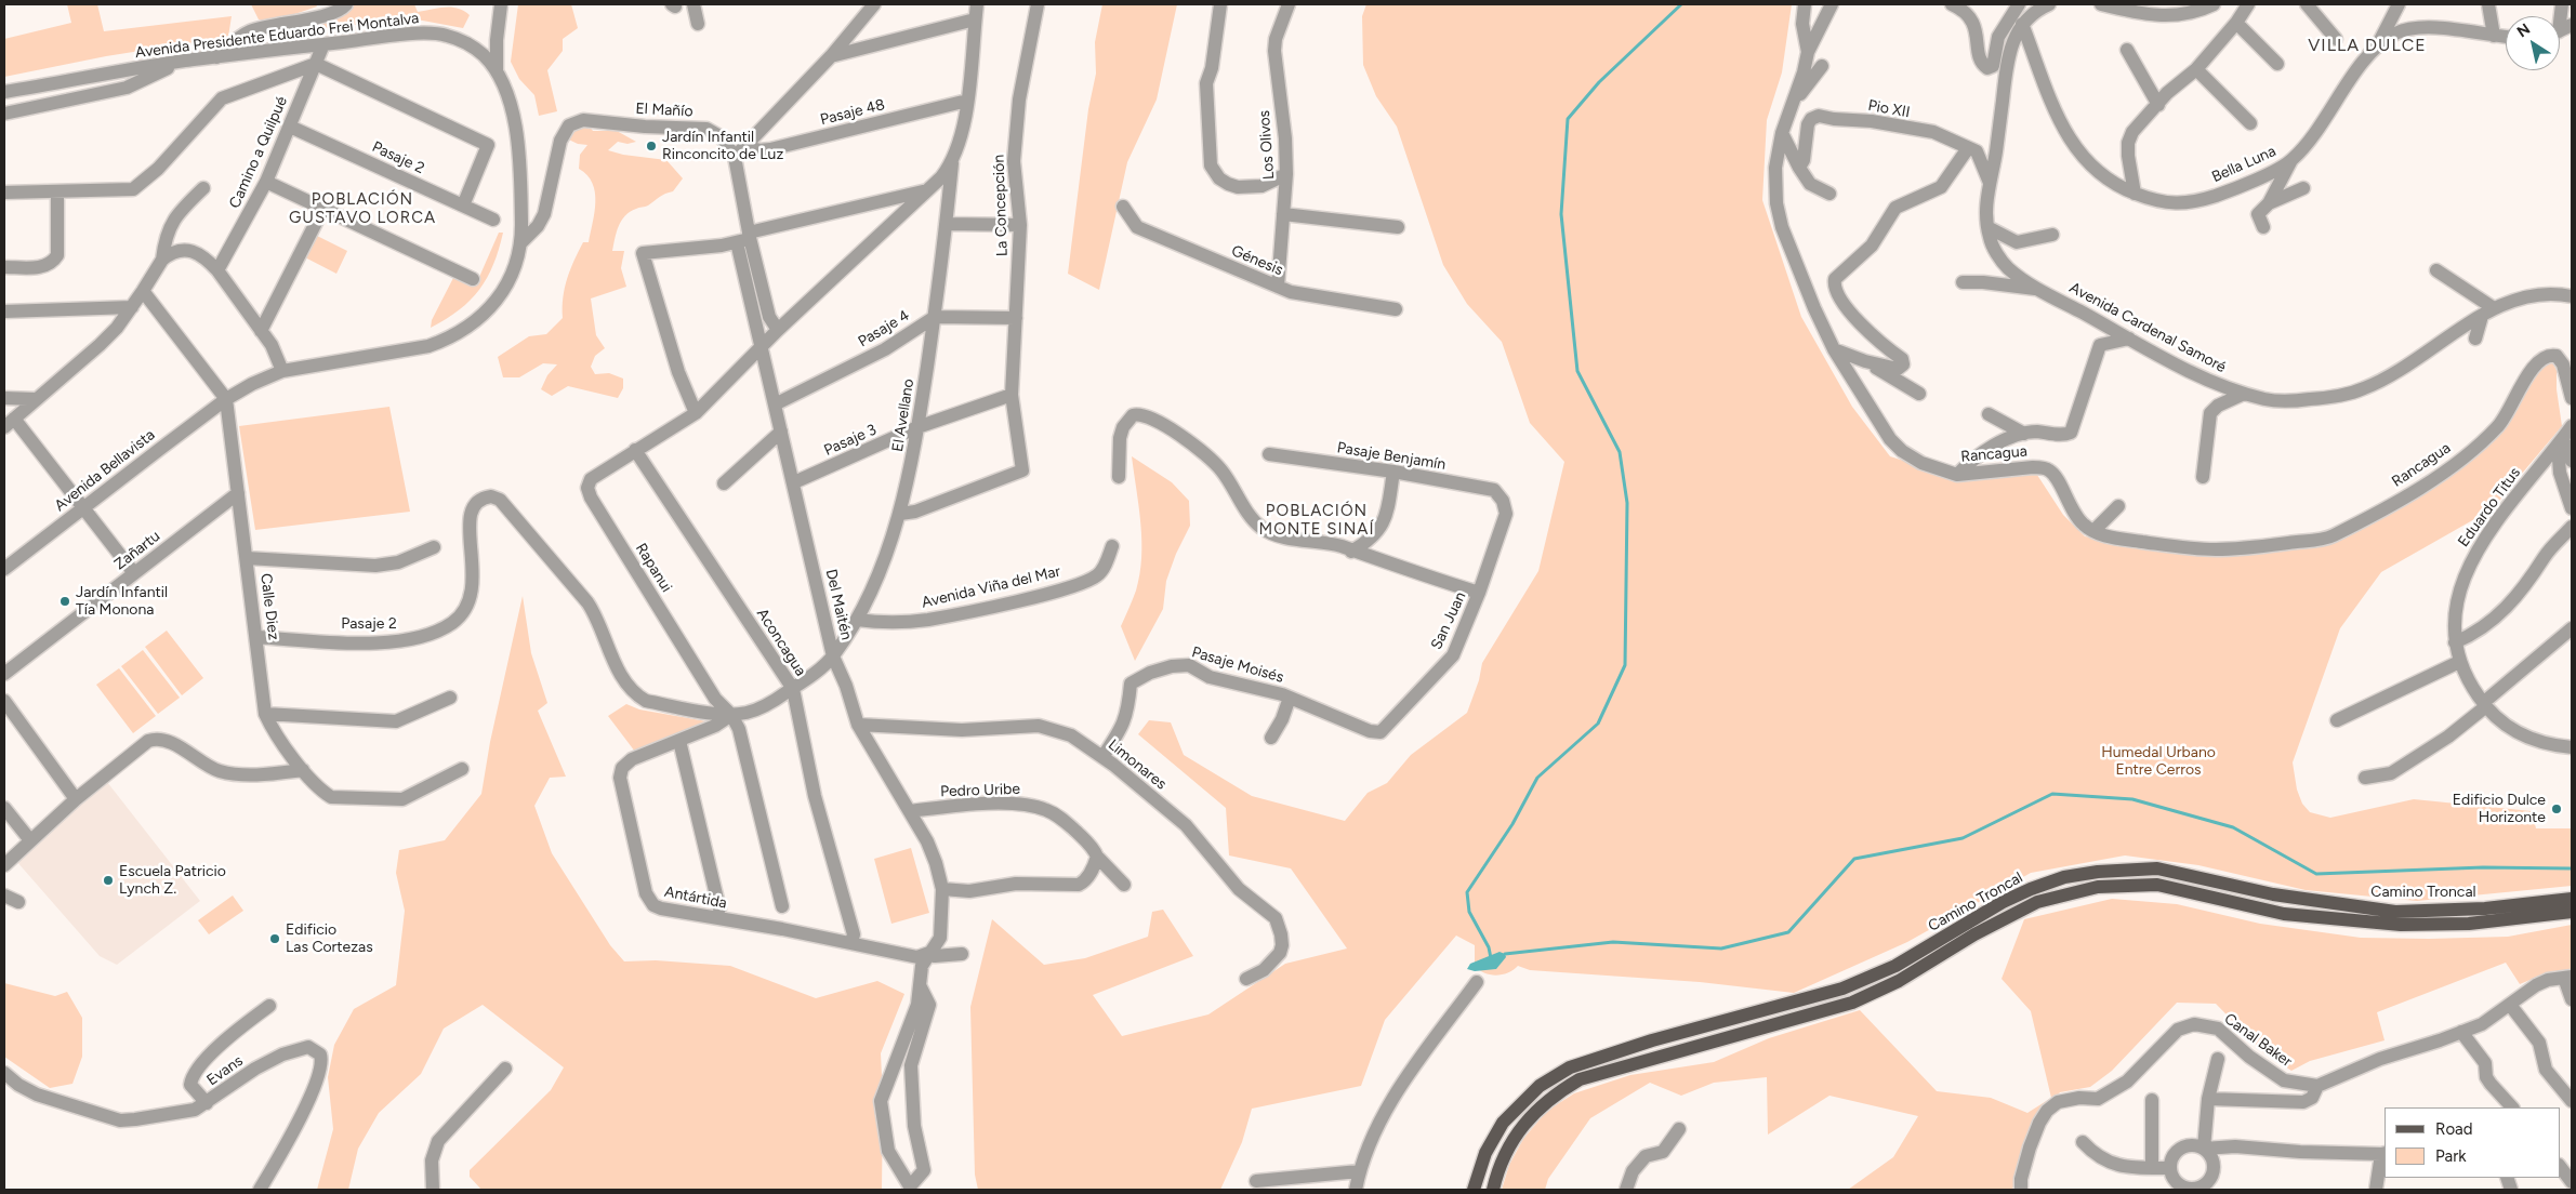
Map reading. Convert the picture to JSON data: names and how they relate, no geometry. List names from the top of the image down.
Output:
{
  "streets": {
    "main road": ["Camino Troncal"],
    "street": [
      "Avenida Presidente Eduardo Frei Montalva",
      "Pio XII",
      "El Mañío",
      "Pasaje 48",
      "Los Olivos",
      "Camino a Quilpué",
      "Pasaje 2",
      "Bella Luna",
      "La Concepción",
      "Génesis",
      "Avenida Cardenal Samoré",
      "Pasaje 4",
      "El Avellano",
      "Pasaje 3",
      "Rancagua",
      "Pasaje Benjamín",
      "Avenida Bellavista",
      "Eduardo Titus",
      "Zañartu",
      "Rapanui",
      "Avenida Viña del Mar",
      "Del Maitén",
      "Calle Diez",
      "San Juan",
      "Aconcagua",
      "Pasaje Moisés",
      "Limonares",
      "Pedro Uribe",
      "Antártida",
      "Canal Baker",
      "Evans"
    ]
  },
  "crossings": [
    ["Avenida Presidente Eduardo Frei Montalva", "El Mañío"],
    ["Avenida Presidente Eduardo Frei Montalva", "Camino a Quilpué"],
    ["Avenida Presidente Eduardo Frei Montalva", "Avenida Bellavista"],
    ["Avenida Presidente Eduardo Frei Montalva", "Calle Diez"],
    ["Pio XII", "Avenida Cardenal Samoré"],
    ["El Mañío", "Del Maitén"],
    ["Pasaje 48", "El Avellano"],
    ["Los Olivos", "Génesis"],
    ["Camino a Quilpué", "Pasaje 2"],
    ["Pasaje 2", "Rapanui"],
    ["Pasaje 2", "Calle Diez"],
    ["Pasaje 2", "Antártida"],
    ["Bella Luna", "Avenida Cardenal Samoré"],
    ["La Concepción", "Pasaje 4"],
    ["La Concepción", "El Avellano"],
    ["La Concepción", "Pasaje 3"],
    ["Pasaje 4", "El Avellano"],
    ["Pasaje 4", "Del Maitén"],
    ["El Avellano", "Pasaje 3"],
    ["El Avellano", "Rapanui"],
    ["El Avellano", "Avenida Viña del Mar"],
    ["El Avellano", "Del Maitén"],
    ["Pasaje 3", "Del Maitén"],
    ["Pasaje Benjamín", "San Juan"],
    ["Avenida Bellavista", "Calle Diez"],
    ["Zañartu", "Calle Diez"],
    ["Rapanui", "Aconcagua"],
    ["Rapanui", "Antártida"],
    ["Del Maitén", "Limonares"],
    ["Del Maitén", "Pedro Uribe"],
    ["Del Maitén", "Antártida"],
    ["San Juan", "Pasaje Moisés"],
    ["Aconcagua", "Antártida"],
    ["Pasaje Moisés", "Limonares"]
  ],
  "districts": ["VILLA DULCE", "POBLACIÓN GUSTAVO LORCA", "POBLACIÓN MONTE SINAÍ"],
  "parks": ["Humedal Urbano Entre Cerros"],
  "places": [
    "Jardín Infantil Rinconcito de Luz",
    "Jardín Infantil Tía Monona",
    "Edificio Dulce Horizonte",
    "Escuela Patricio Lynch Z.",
    "Edificio Las Cortezas"
  ],
  "legend": ["Road", "Park"],
  "north": "top left"
}
